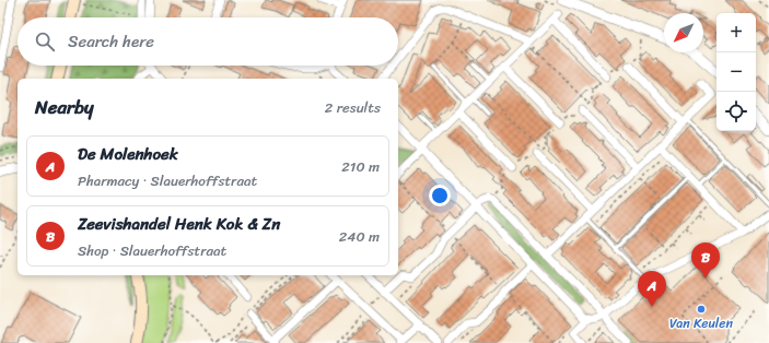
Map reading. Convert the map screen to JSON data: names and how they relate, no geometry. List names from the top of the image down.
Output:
{
  "places": ["Van Keulen"],
  "north": "bottom left",
  "page": {
    "map_buttons": ["+", "−"],
    "search": "Search here",
    "heading": ["Nearby", "2 results"],
    "list": [
      {
        "mark": "A",
        "name": "De Molenhoek",
        "note": "Pharmacy · Slauerhoffstraat",
        "value": "210 m"
      },
      {
        "mark": "B",
        "name": "Zeevishandel Henk Kok & Zn",
        "note": "Shop · Slauerhoffstraat",
        "value": "240 m"
      }
    ],
    "pins": ["B", "A"]
  }
}
